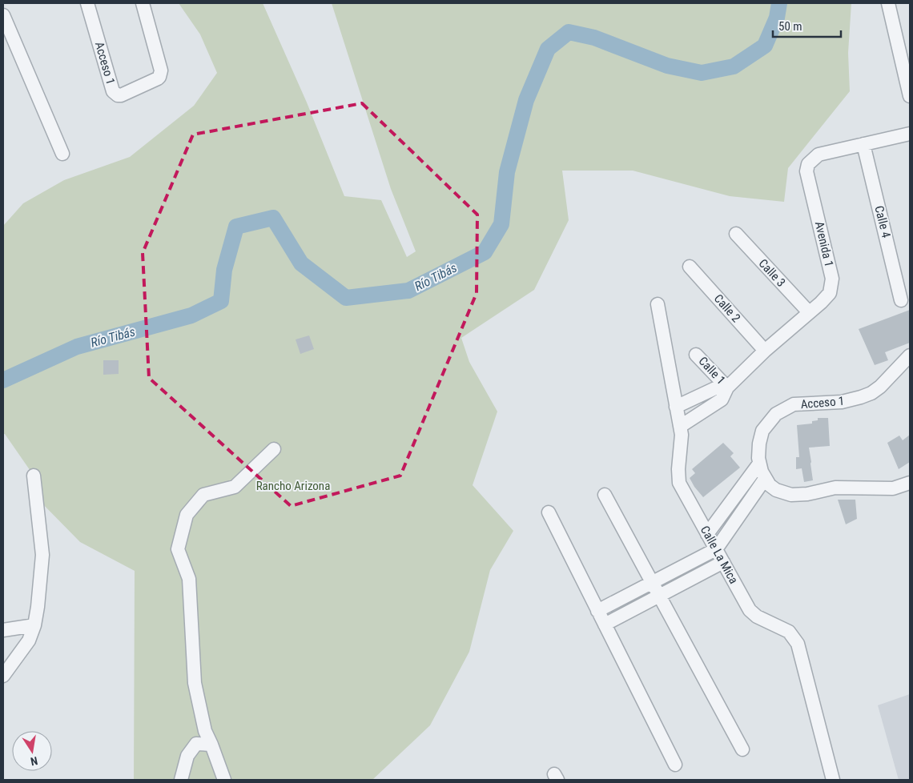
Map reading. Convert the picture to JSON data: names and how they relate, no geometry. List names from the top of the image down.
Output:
{
  "streets": {
    "street": [
      "Acceso 1",
      "Calle 4",
      "Avenida 1",
      "Calle 3",
      "Calle 2",
      "Calle 1",
      "Calle La Mica"
    ]
  },
  "crossings": [
    ["Calle 4", "Avenida 1"],
    ["Avenida 1", "Calle 3"],
    ["Avenida 1", "Calle 2"],
    ["Avenida 1", "Calle 1"],
    ["Avenida 1", "Calle La Mica"]
  ],
  "water": ["Río Tibás"],
  "parks": ["Rancho Arizona"],
  "scale_bar": "50 m",
  "north": "bottom"
}
